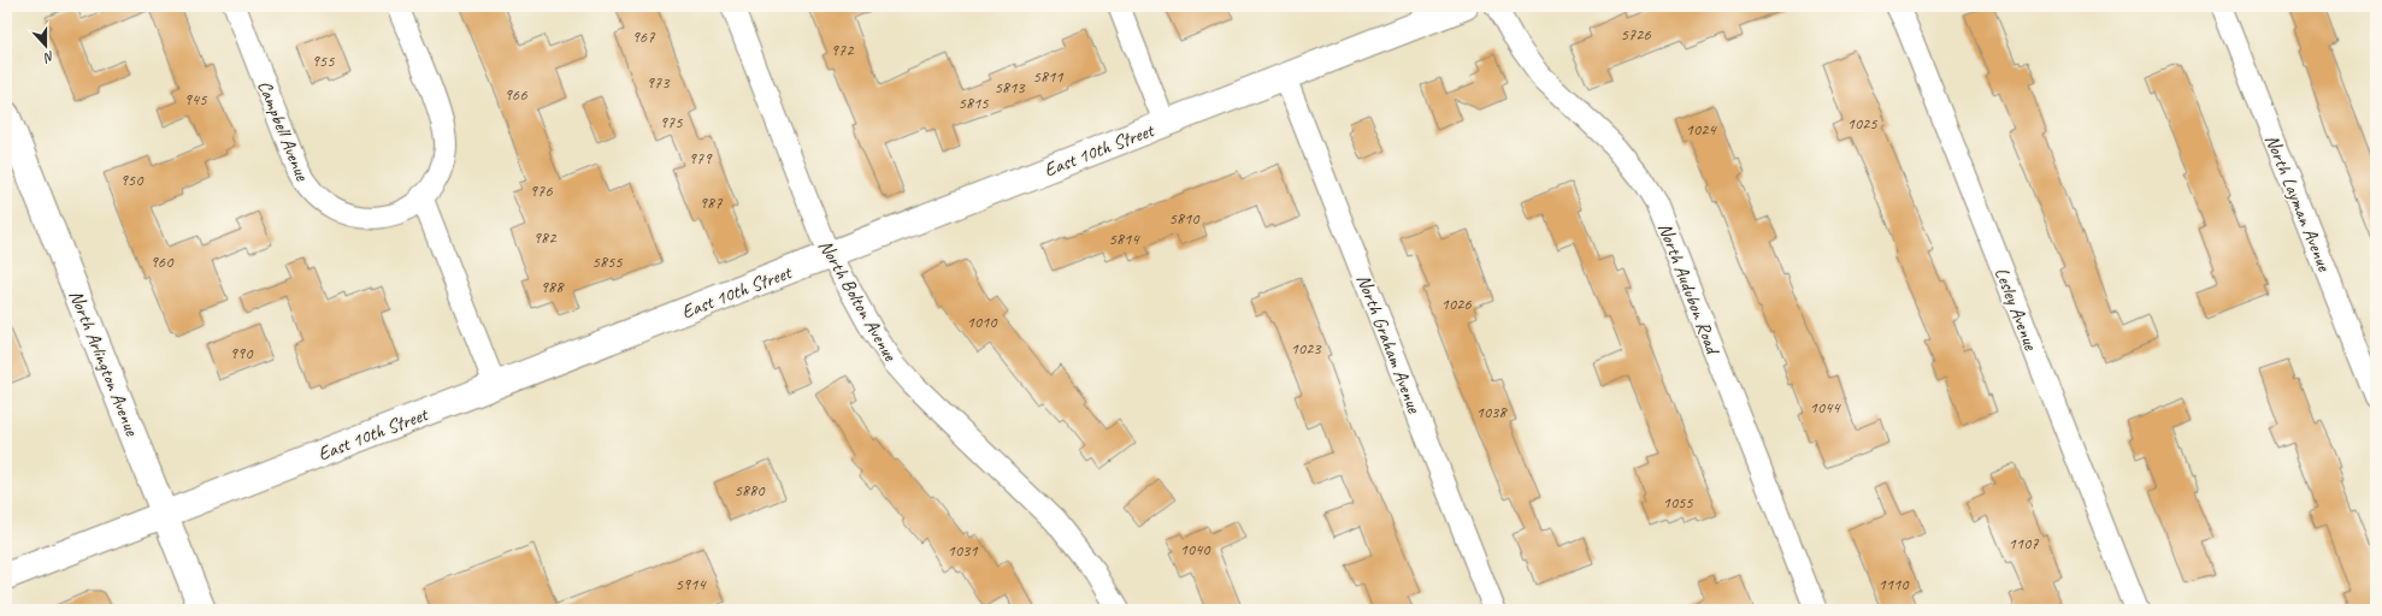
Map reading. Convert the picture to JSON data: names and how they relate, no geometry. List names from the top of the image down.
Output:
{
  "streets": {
    "main road": ["East 10th Street", "North Arlington Avenue"],
    "street": [
      "Campbell Avenue",
      "North Layman Avenue",
      "North Audubon Road",
      "North Bolton Avenue",
      "Lesley Avenue",
      "North Graham Avenue"
    ]
  },
  "crossings": [
    ["East 10th Street", "North Bolton Avenue"],
    ["East 10th Street", "North Graham Avenue"],
    ["East 10th Street", "North Arlington Avenue"]
  ],
  "house_numbers": [
    "5726",
    "967",
    "972",
    "955",
    "5811",
    "973",
    "5813",
    "966",
    "945",
    "5815",
    "975",
    "1025",
    "1024",
    "979",
    "950",
    "976",
    "987",
    "5810",
    "982",
    "5814",
    "960",
    "5855",
    "988",
    "1026",
    "1010",
    "1023",
    "990",
    "1044",
    "1038",
    "5880",
    "1055",
    "1107",
    "1040",
    "1031",
    "5914",
    "1110"
  ],
  "north": "bottom"
}
